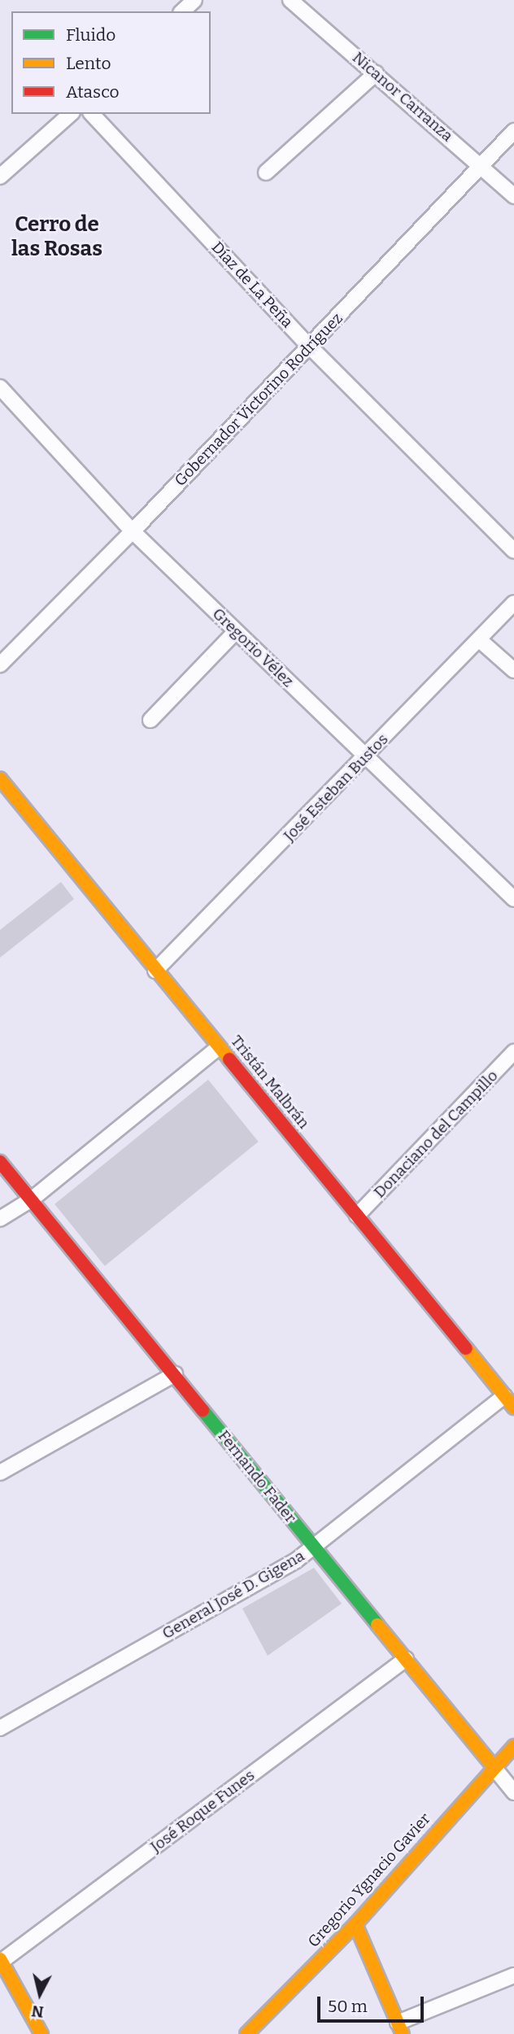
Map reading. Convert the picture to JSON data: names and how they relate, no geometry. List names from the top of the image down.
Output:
{
  "streets": {
    "main road": ["Tristán Malbrán", "Fernando Fader", "Gregorio Ygnacio Gavier"],
    "street": [
      "Nicanor Carranza",
      "Díaz de La Peña",
      "Gobernador Victorino Rodríguez",
      "Gregorio Vélez",
      "José Esteban Bustos",
      "Donaciano del Campillo",
      "General José D. Gigena",
      "José Roque Funes"
    ]
  },
  "crossings": [
    ["Nicanor Carranza", "Gobernador Victorino Rodríguez"],
    ["Díaz de La Peña", "Gobernador Victorino Rodríguez"],
    ["Gobernador Victorino Rodríguez", "Gregorio Vélez"],
    ["Gregorio Vélez", "José Esteban Bustos"],
    ["José Esteban Bustos", "Tristán Malbrán"],
    ["Tristán Malbrán", "Donaciano del Campillo"],
    ["Tristán Malbrán", "General José D. Gigena"],
    ["Fernando Fader", "General José D. Gigena"],
    ["Fernando Fader", "José Roque Funes"],
    ["Fernando Fader", "Gregorio Ygnacio Gavier"]
  ],
  "districts": ["Cerro de las Rosas"],
  "legend": ["Fluido", "Lento", "Atasco"],
  "scale_bar": "50 m",
  "north": "bottom"
}
